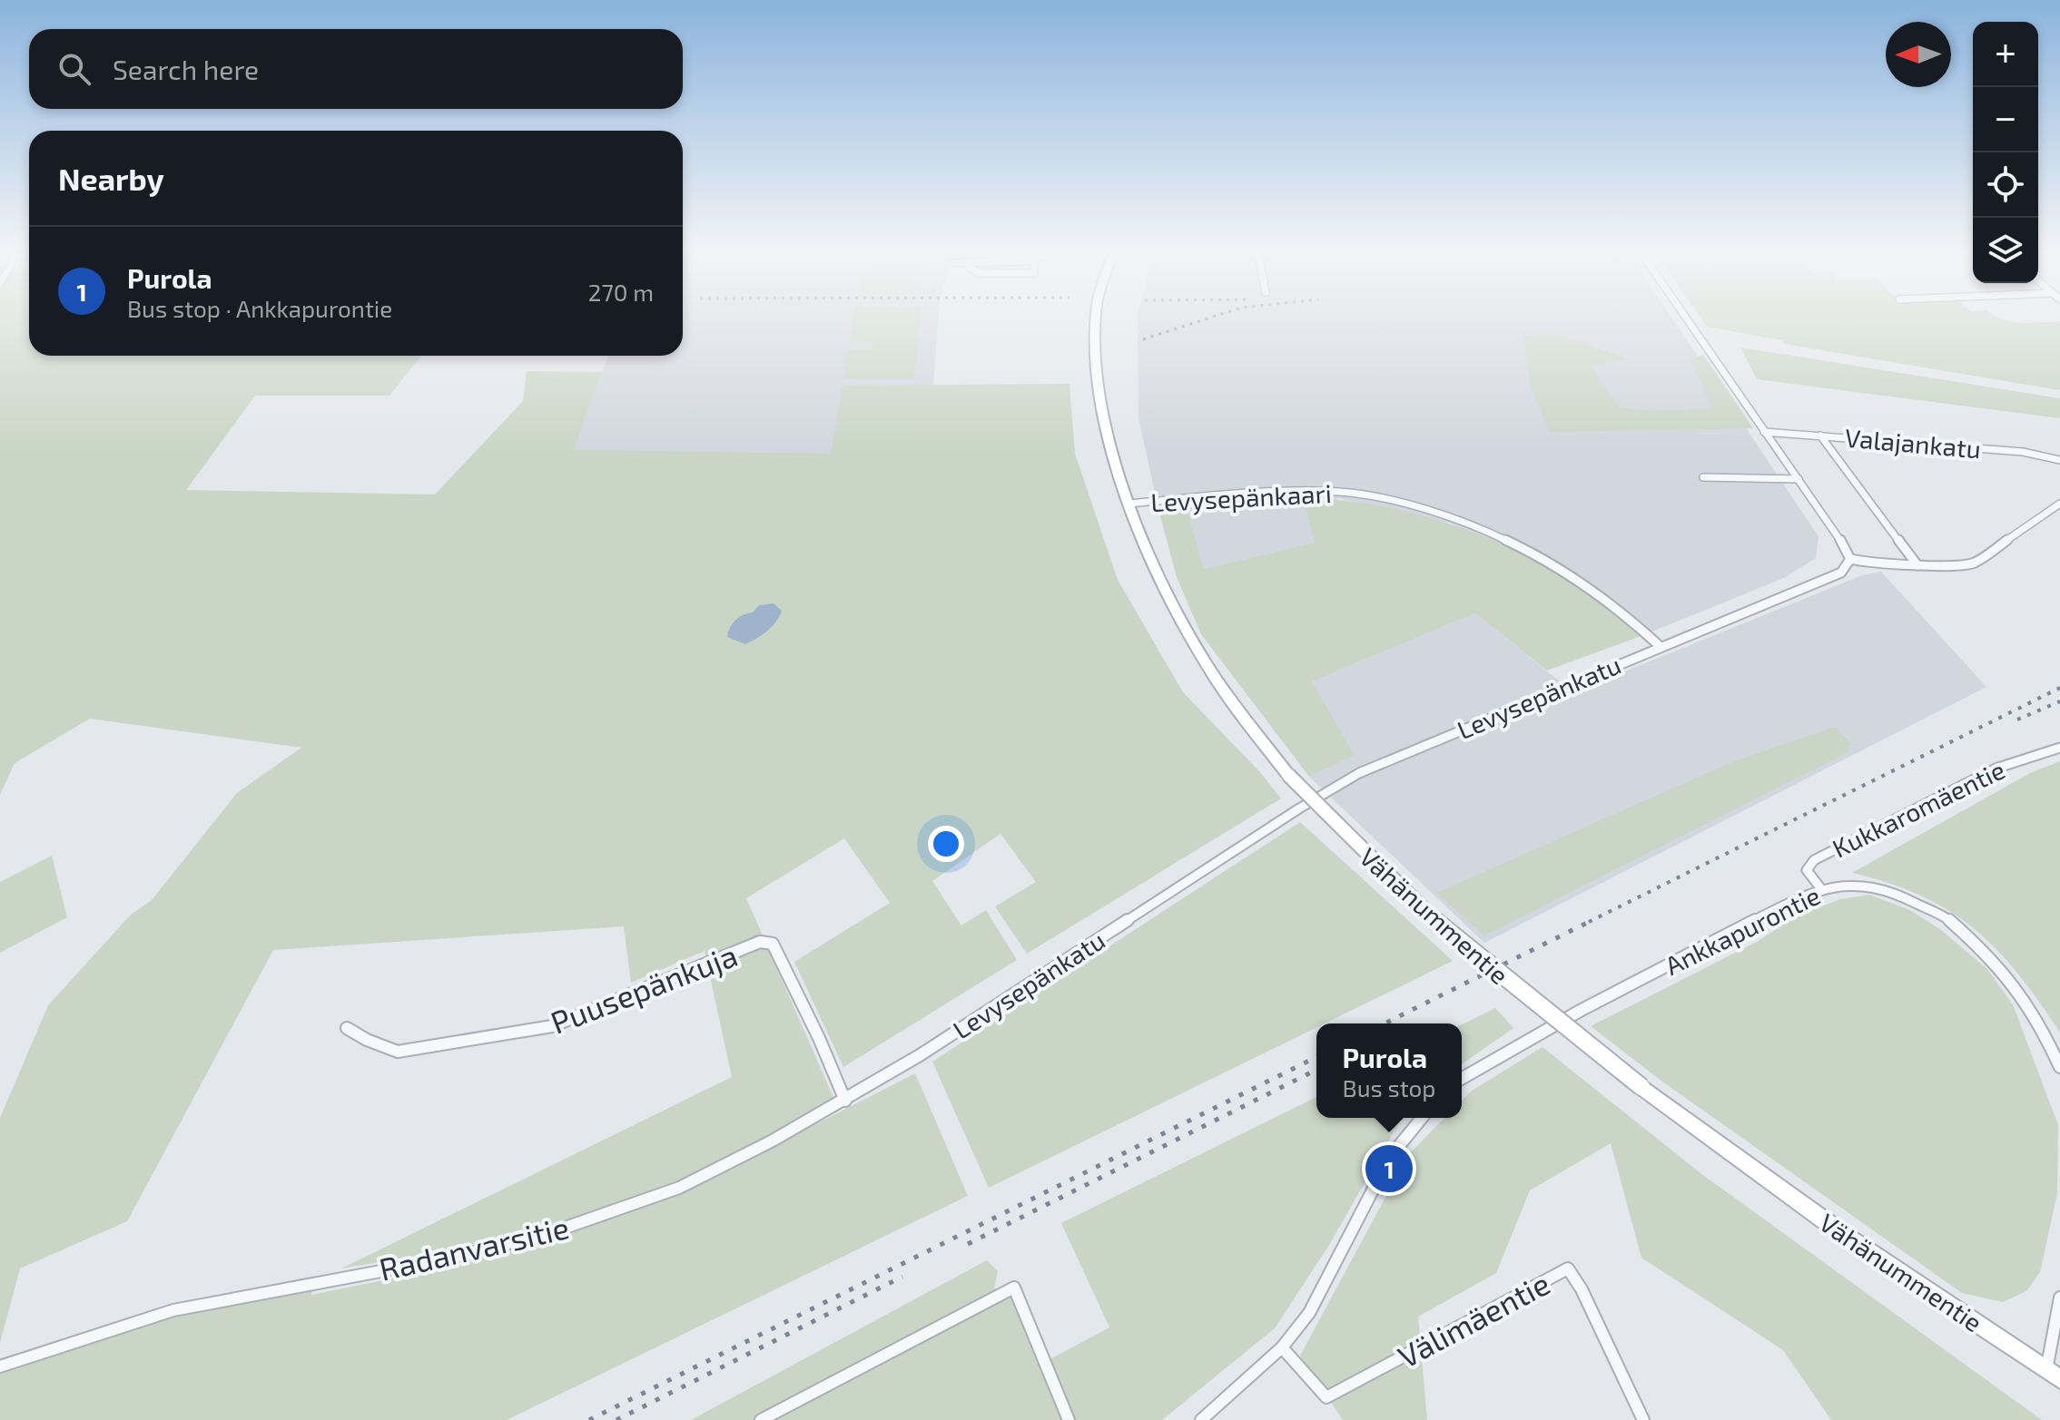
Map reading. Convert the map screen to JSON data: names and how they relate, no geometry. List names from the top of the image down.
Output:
{
  "streets": {
    "main road": ["Vähänummentie"],
    "street": [
      "Valajankatu",
      "Levysepänkaari",
      "Levysepänkatu",
      "Kukkaromäentie",
      "Ankkapurontie",
      "Puusepänkuja",
      "Radanvarsitie",
      "Välimäentie"
    ]
  },
  "crossings": [
    ["Levysepänkaari", "Levysepänkatu"],
    ["Levysepänkaari", "Vähänummentie"],
    ["Levysepänkatu", "Radanvarsitie"],
    ["Kukkaromäentie", "Ankkapurontie"],
    ["Puusepänkuja", "Radanvarsitie"]
  ],
  "north": "left",
  "page": {
    "map_buttons": ["+", "−"],
    "search": "Search here",
    "heading": "Nearby",
    "list": [
      {
        "mark": "1",
        "name": "Purola",
        "note": "Bus stop · Ankkapurontie",
        "value": "270 m"
      }
    ],
    "popup": ["Purola", "Bus stop"],
    "pins": "1"
  }
}
